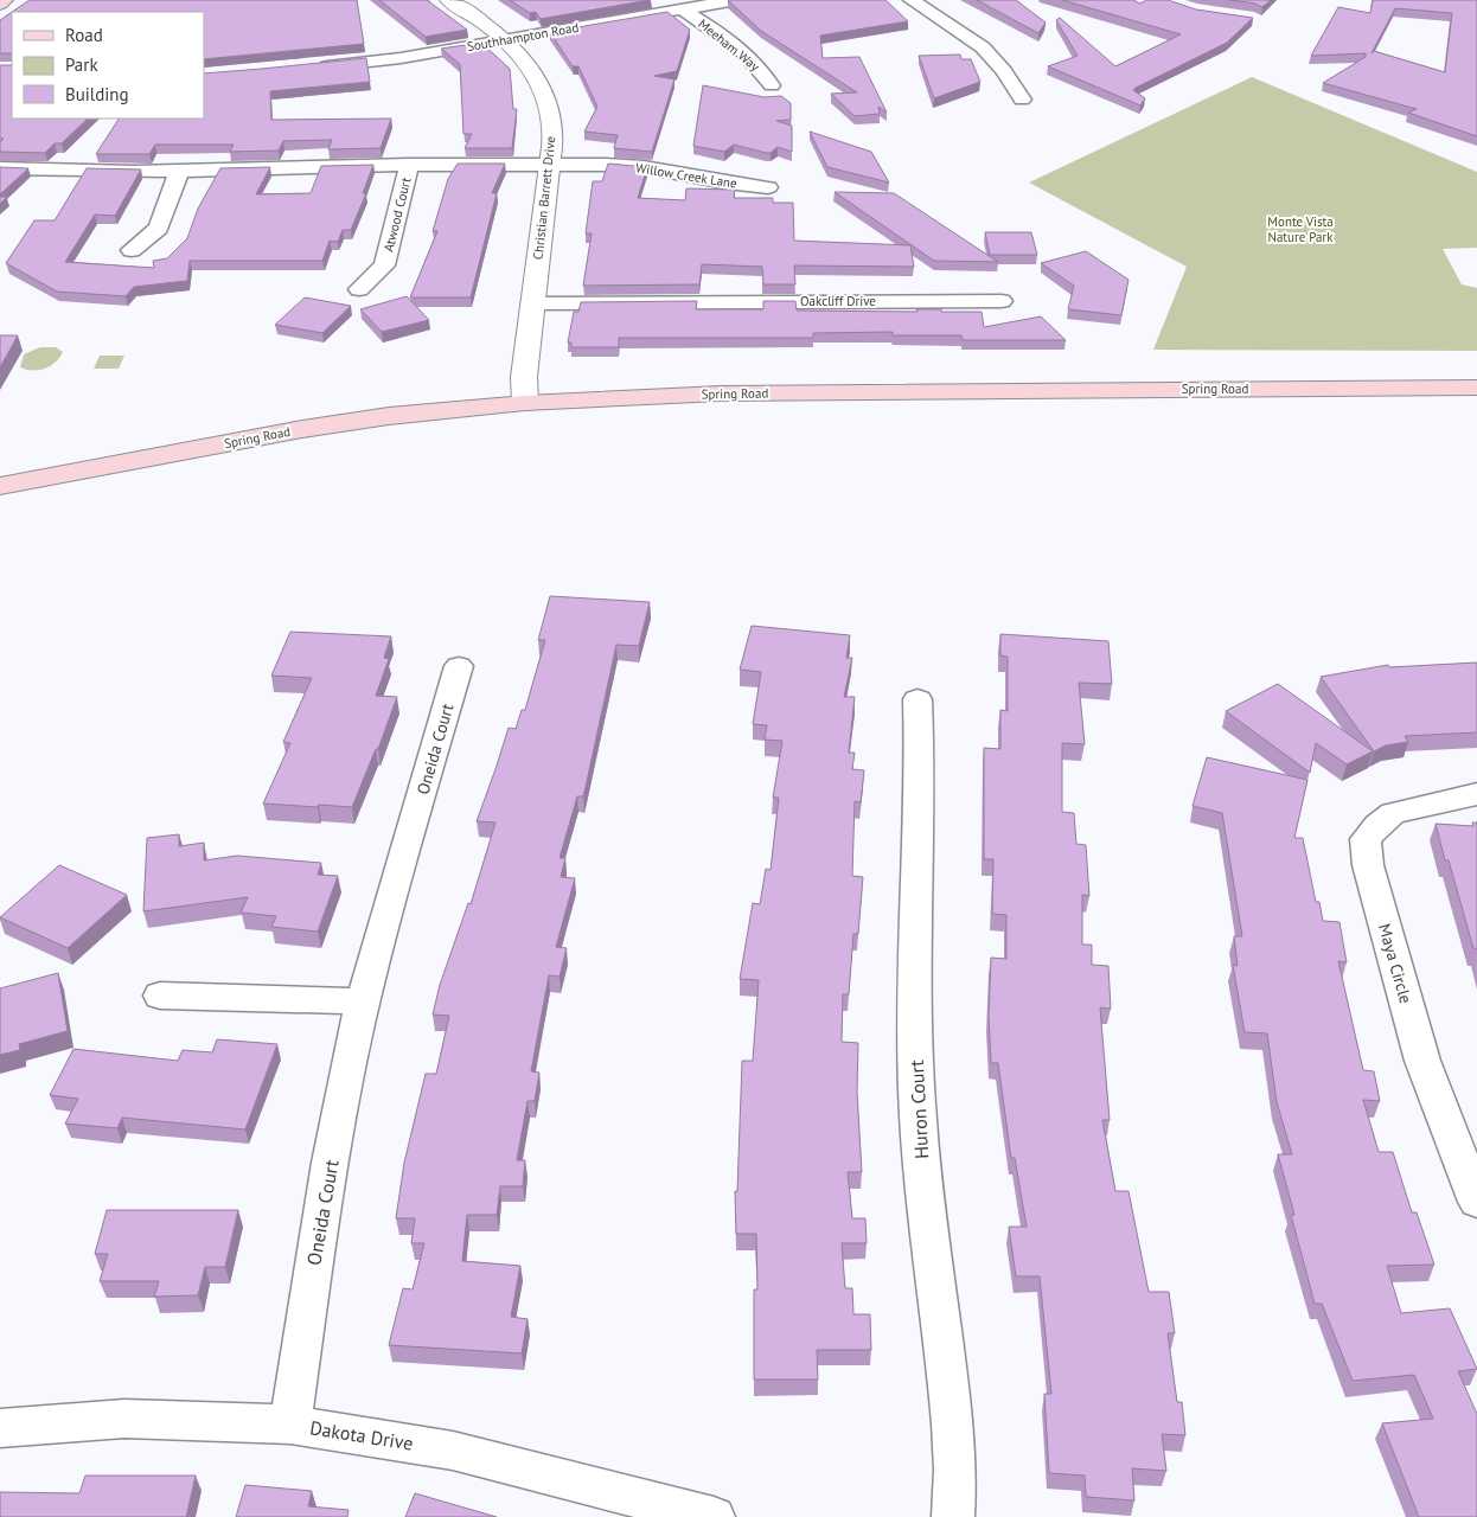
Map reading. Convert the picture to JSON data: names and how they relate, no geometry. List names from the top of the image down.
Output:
{
  "streets": {
    "main road": ["Spring Road"],
    "street": [
      "Southhampton Road",
      "Meeham Way",
      "Willow Creek Lane",
      "Christian Barrett Drive",
      "Atwood Court",
      "Oakcliff Drive",
      "Oneida Court",
      "Maya Circle",
      "Huron Court",
      "Dakota Drive"
    ]
  },
  "crossings": [
    ["Southhampton Road", "Meeham Way"],
    ["Southhampton Road", "Christian Barrett Drive"],
    ["Willow Creek Lane", "Christian Barrett Drive"],
    ["Willow Creek Lane", "Atwood Court"],
    ["Christian Barrett Drive", "Oakcliff Drive"],
    ["Christian Barrett Drive", "Spring Road"],
    ["Oneida Court", "Dakota Drive"]
  ],
  "parks": ["Monte Vista Nature Park"],
  "legend": ["Road", "Park", "Building"]
}
